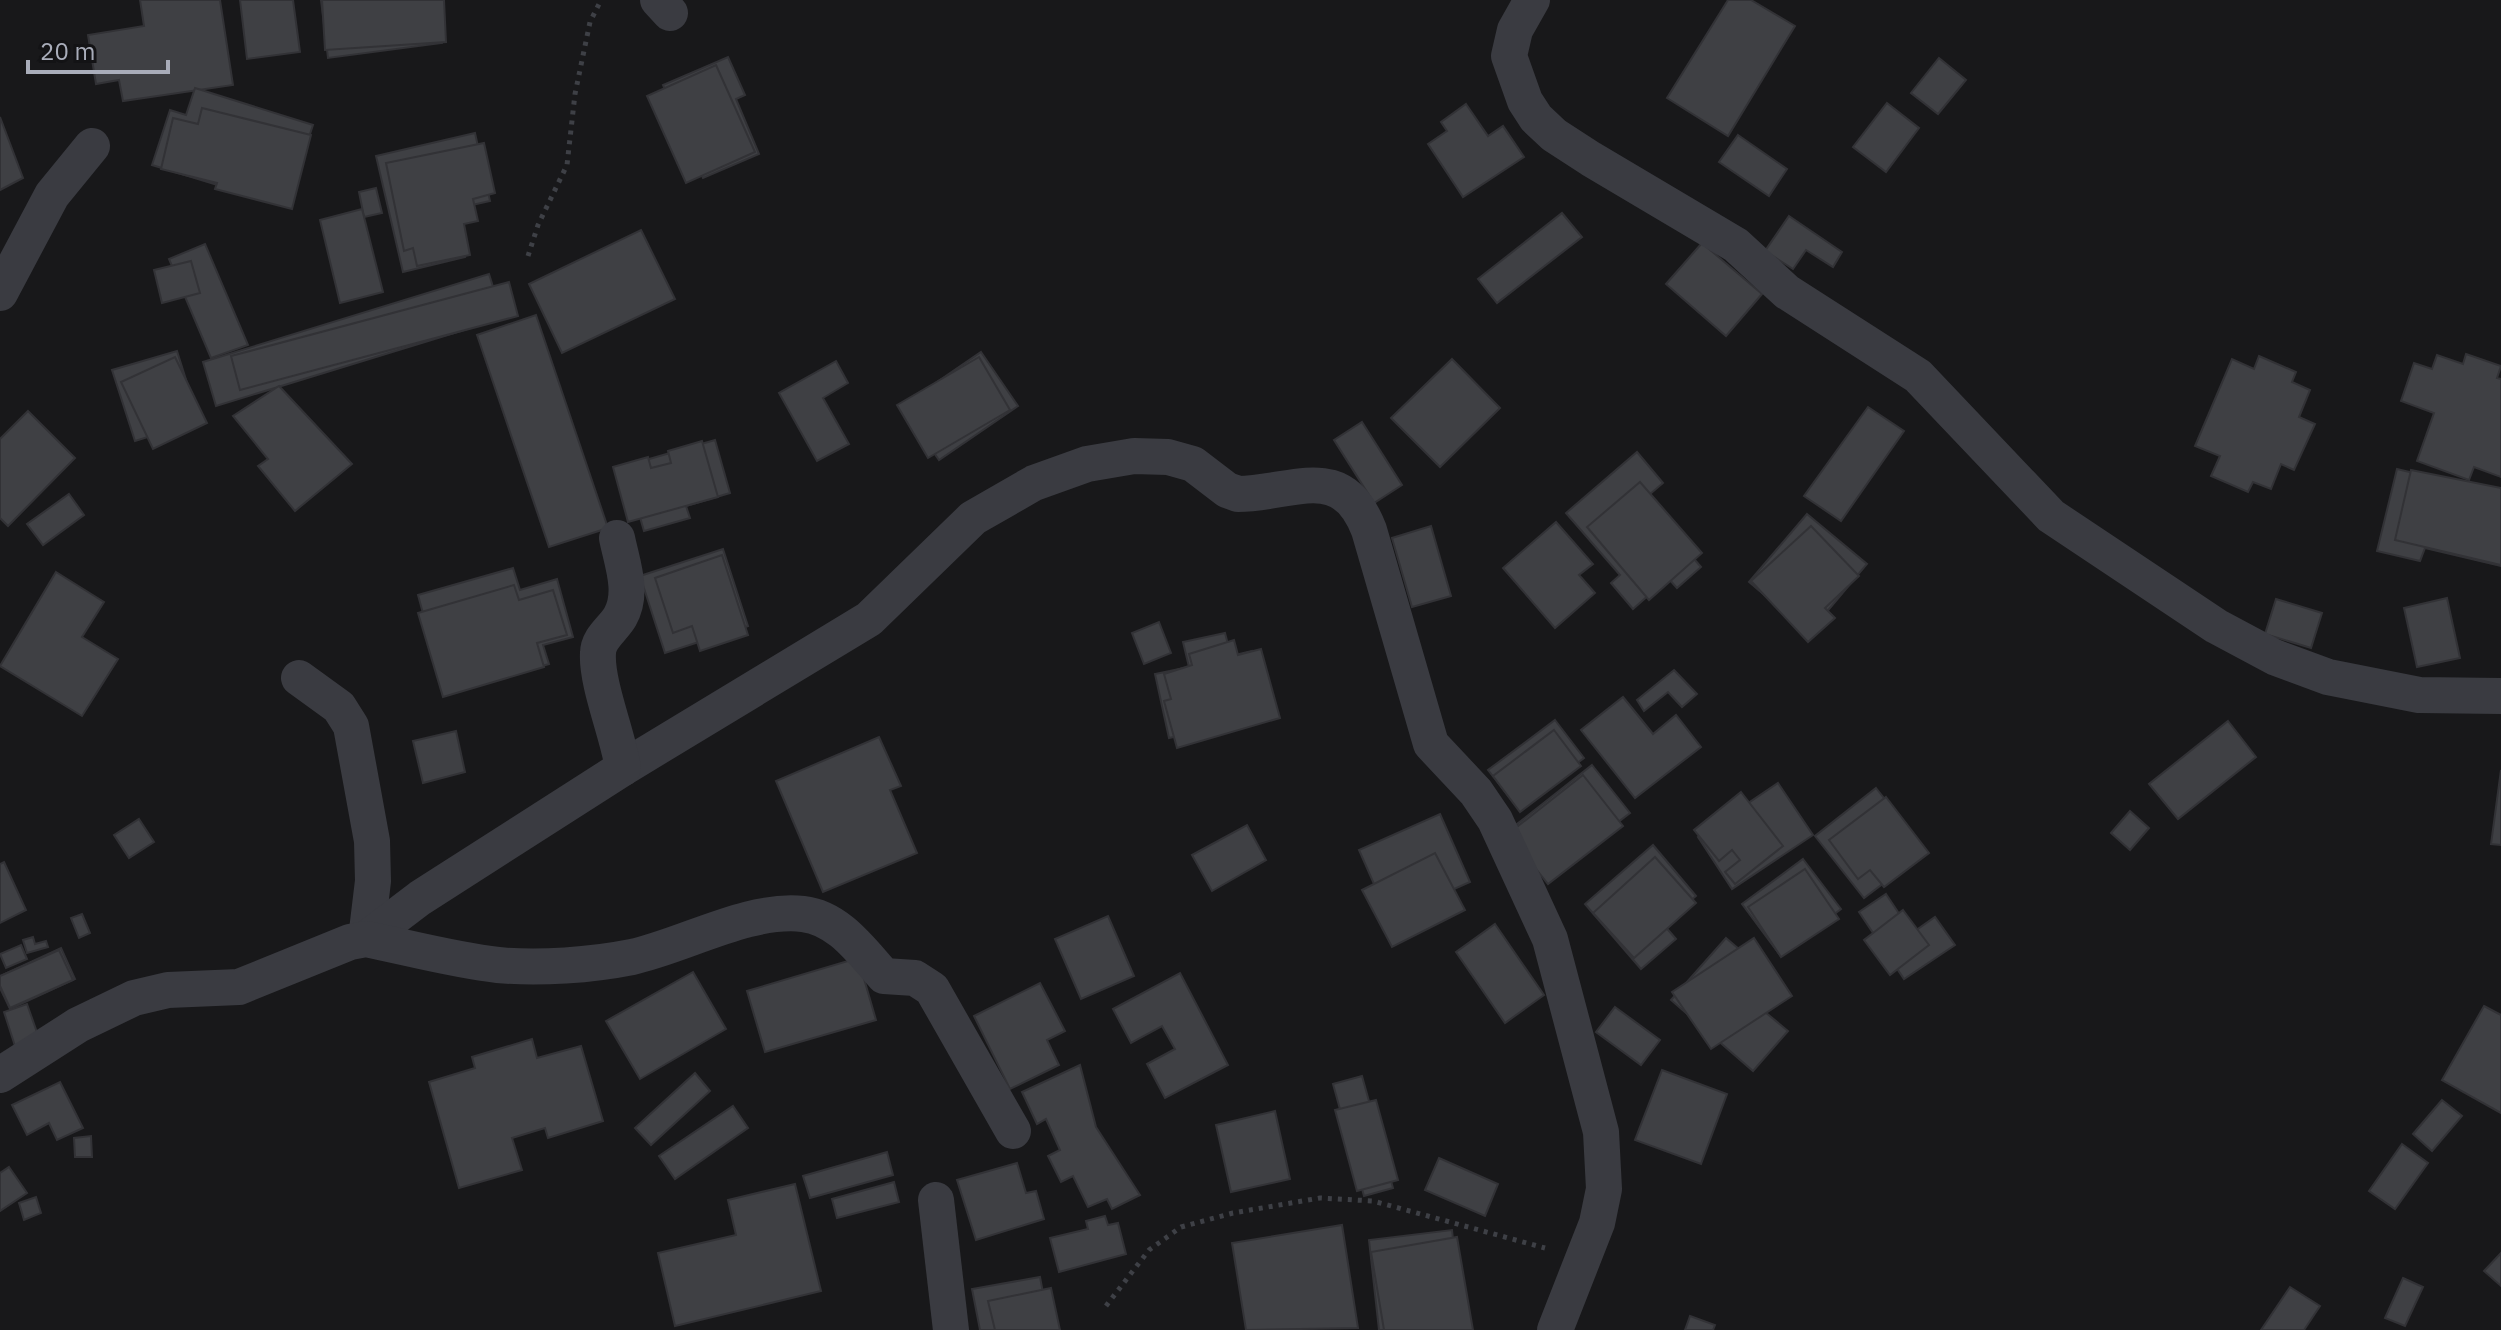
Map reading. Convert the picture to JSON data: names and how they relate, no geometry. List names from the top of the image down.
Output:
{
  "scale_bar": "20 m"
}
